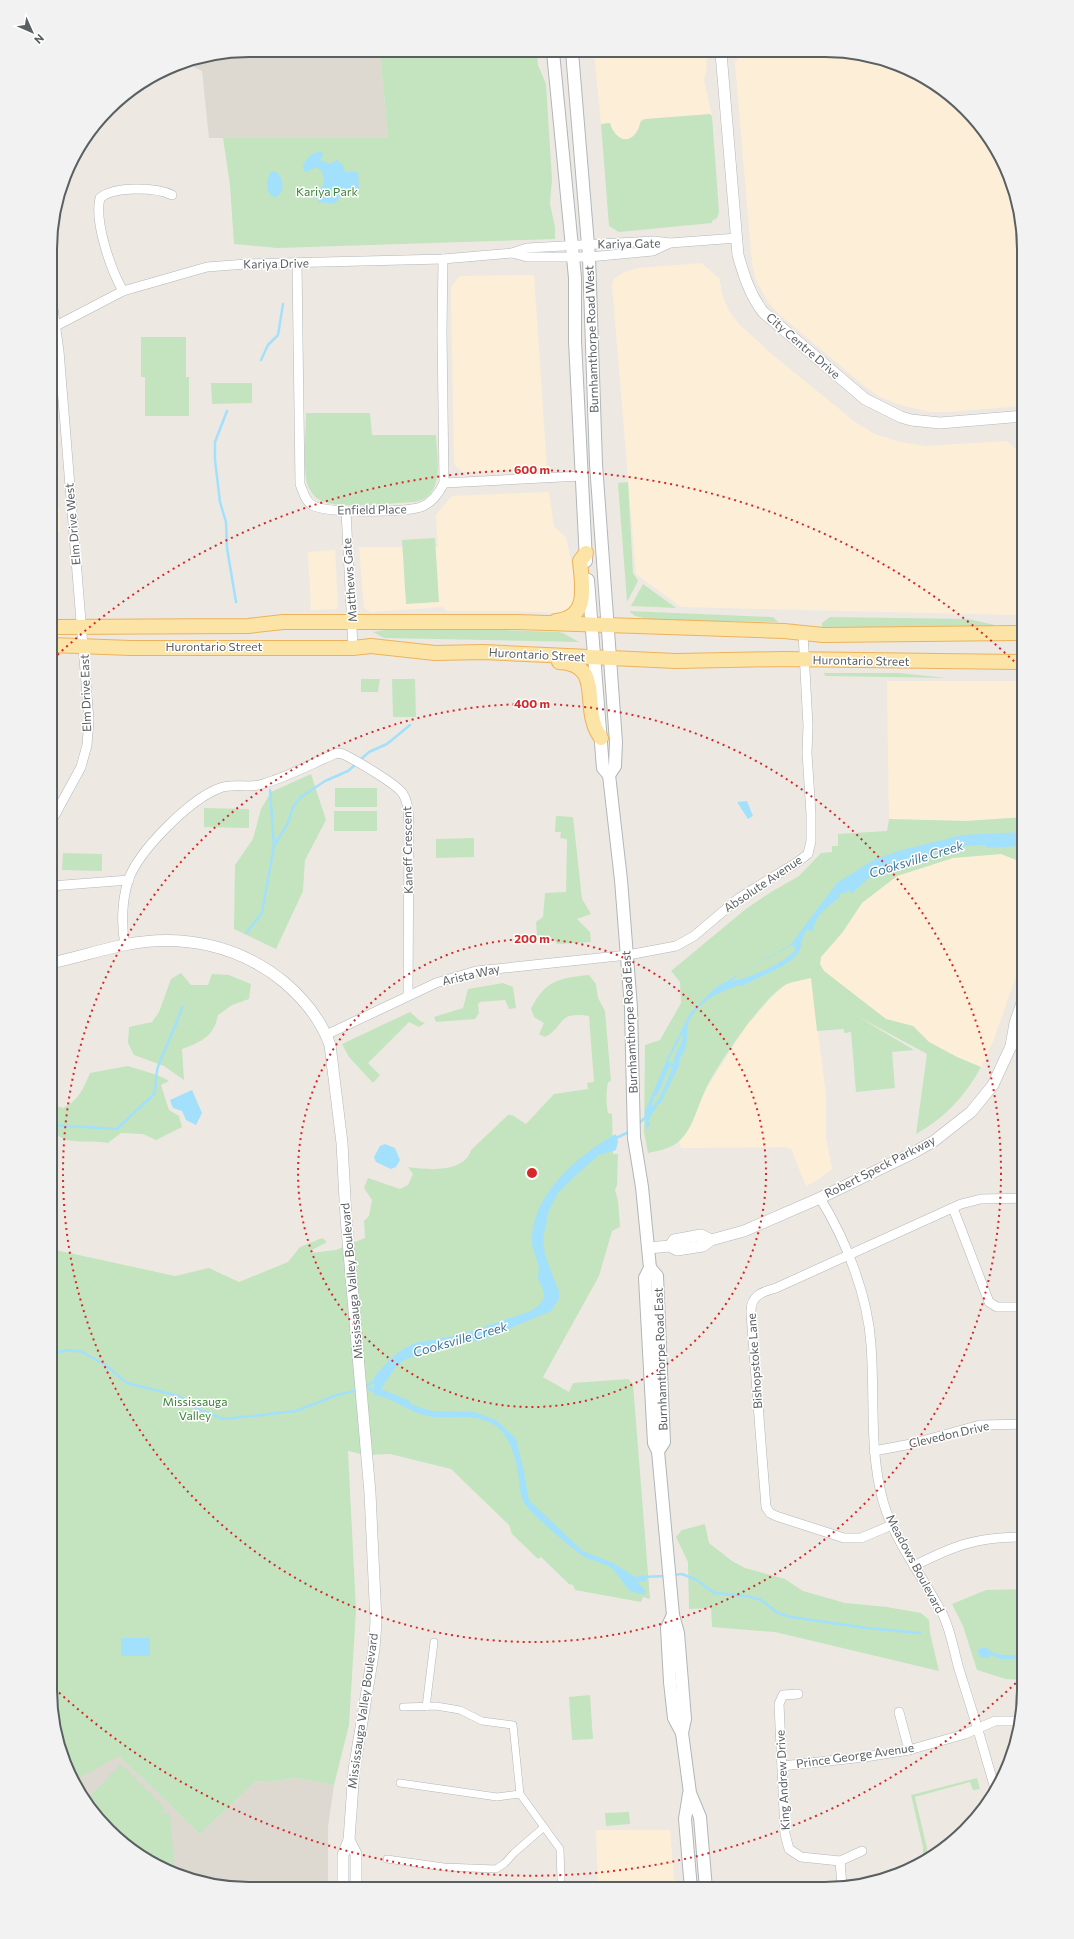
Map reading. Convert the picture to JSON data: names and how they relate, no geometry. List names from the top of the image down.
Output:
{
  "streets": {
    "main road": ["Burnhamthorpe Road West", "Hurontario Street", "Burnhamthorpe Road East"],
    "street": [
      "Kariya Gate",
      "Kariya Drive",
      "City Centre Drive",
      "Enfield Place",
      "Elm Drive West",
      "Matthews Gate",
      "Elm Drive East",
      "Kaneff Crescent",
      "Absolute Avenue",
      "Arista Way",
      "Robert Speck Parkway",
      "Mississauga Valley Boulevard",
      "Bishopstoke Lane",
      "Clevedon Drive",
      "Meadows Boulevard",
      "Prince George Avenue",
      "King Andrew Drive"
    ]
  },
  "crossings": [
    ["Kariya Gate", "Kariya Drive"],
    ["Kariya Gate", "Burnhamthorpe Road West"],
    ["Kariya Gate", "City Centre Drive"],
    ["Kariya Drive", "Burnhamthorpe Road West"],
    ["Kariya Drive", "Enfield Place"],
    ["Burnhamthorpe Road West", "Hurontario Street"],
    ["Burnhamthorpe Road West", "Burnhamthorpe Road East"],
    ["Enfield Place", "Matthews Gate"],
    ["Elm Drive West", "Hurontario Street"],
    ["Elm Drive West", "Elm Drive East"],
    ["Matthews Gate", "Hurontario Street"],
    ["Hurontario Street", "Elm Drive East"],
    ["Hurontario Street", "Absolute Avenue"],
    ["Hurontario Street", "Burnhamthorpe Road East"],
    ["Kaneff Crescent", "Arista Way"],
    ["Kaneff Crescent", "Mississauga Valley Boulevard"],
    ["Absolute Avenue", "Arista Way"],
    ["Absolute Avenue", "Burnhamthorpe Road East"],
    ["Arista Way", "Burnhamthorpe Road East"],
    ["Arista Way", "Mississauga Valley Boulevard"],
    ["Burnhamthorpe Road East", "Robert Speck Parkway"],
    ["Robert Speck Parkway", "Meadows Boulevard"],
    ["Bishopstoke Lane", "Meadows Boulevard"],
    ["Clevedon Drive", "Meadows Boulevard"],
    ["Meadows Boulevard", "Prince George Avenue"],
    ["Prince George Avenue", "King Andrew Drive"]
  ],
  "water": ["Cooksville Creek"],
  "parks": ["Kariya Park", "Mississauga Valley"],
  "north": "bottom right",
  "rings": ["600 m", "400 m", "200 m"]
}
